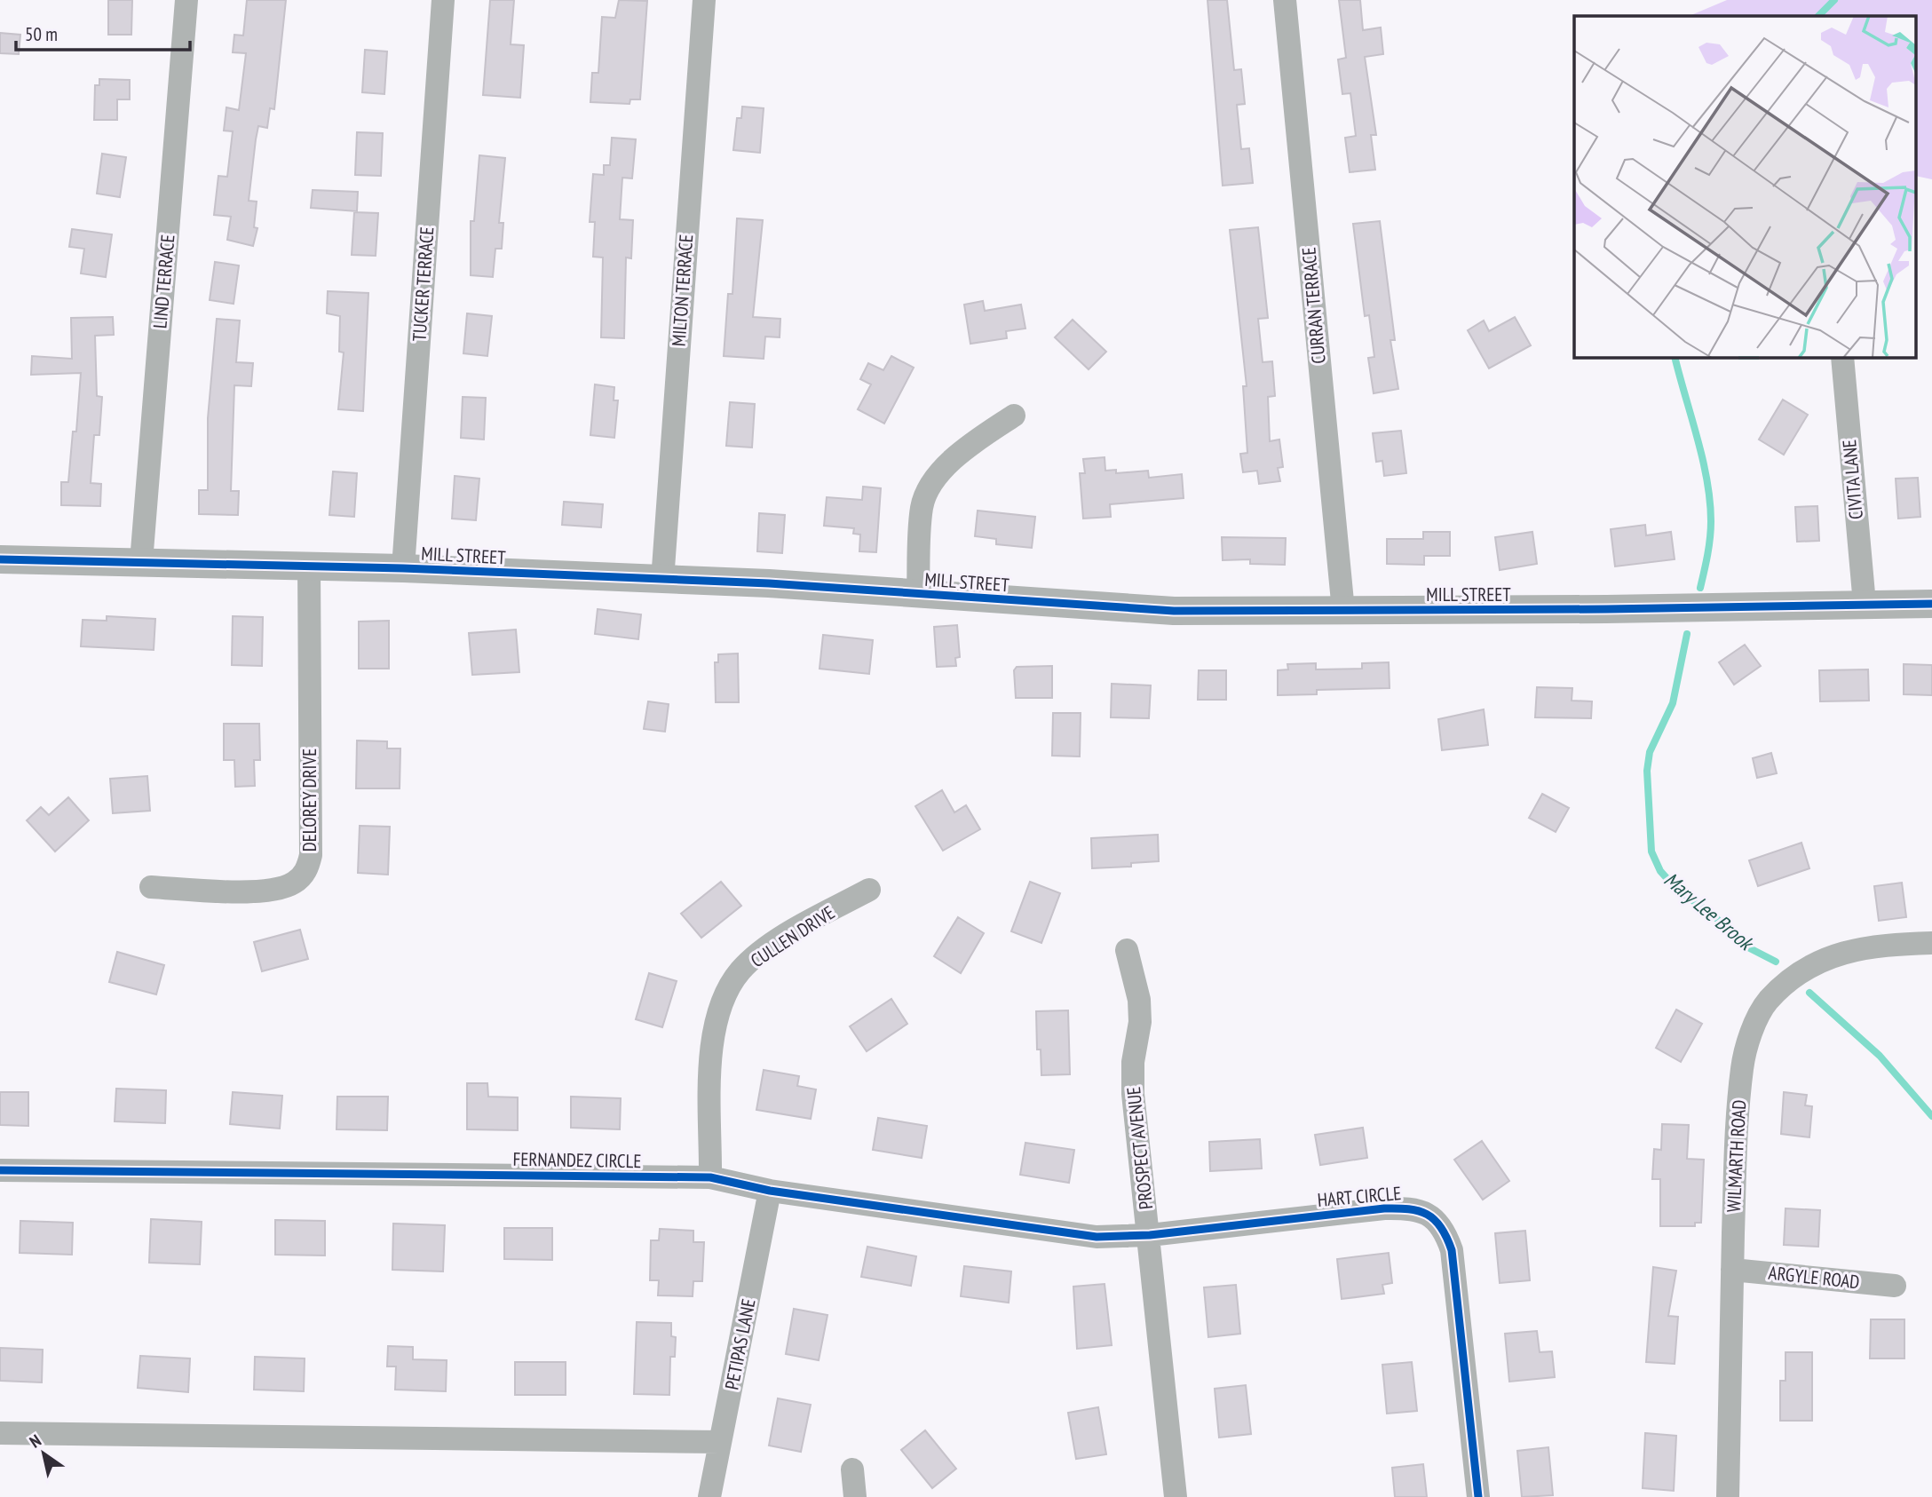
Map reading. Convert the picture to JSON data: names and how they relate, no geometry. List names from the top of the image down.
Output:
{
  "streets": {
    "street": [
      "LIND TERRACE",
      "TUCKER TERRACE",
      "MILTON TERRACE",
      "CURRAN TERRACE",
      "CIVITA LANE",
      "MILL STREET",
      "DELOREY DRIVE",
      "CULLEN DRIVE",
      "PROSPECT AVENUE",
      "WILMARTH ROAD",
      "FERNANDEZ CIRCLE",
      "HART CIRCLE",
      "ARGYLE ROAD",
      "PETIPAS LANE"
    ]
  },
  "crossings": [
    ["LIND TERRACE", "MILL STREET"],
    ["TUCKER TERRACE", "MILL STREET"],
    ["MILTON TERRACE", "MILL STREET"],
    ["CURRAN TERRACE", "MILL STREET"],
    ["CIVITA LANE", "MILL STREET"],
    ["MILL STREET", "DELOREY DRIVE"],
    ["CULLEN DRIVE", "FERNANDEZ CIRCLE"],
    ["PROSPECT AVENUE", "FERNANDEZ CIRCLE"],
    ["PROSPECT AVENUE", "HART CIRCLE"],
    ["WILMARTH ROAD", "ARGYLE ROAD"],
    ["FERNANDEZ CIRCLE", "HART CIRCLE"],
    ["FERNANDEZ CIRCLE", "PETIPAS LANE"]
  ],
  "water": ["Mary Lee Brook"],
  "scale_bar": "50 m",
  "north": "top left"
}
